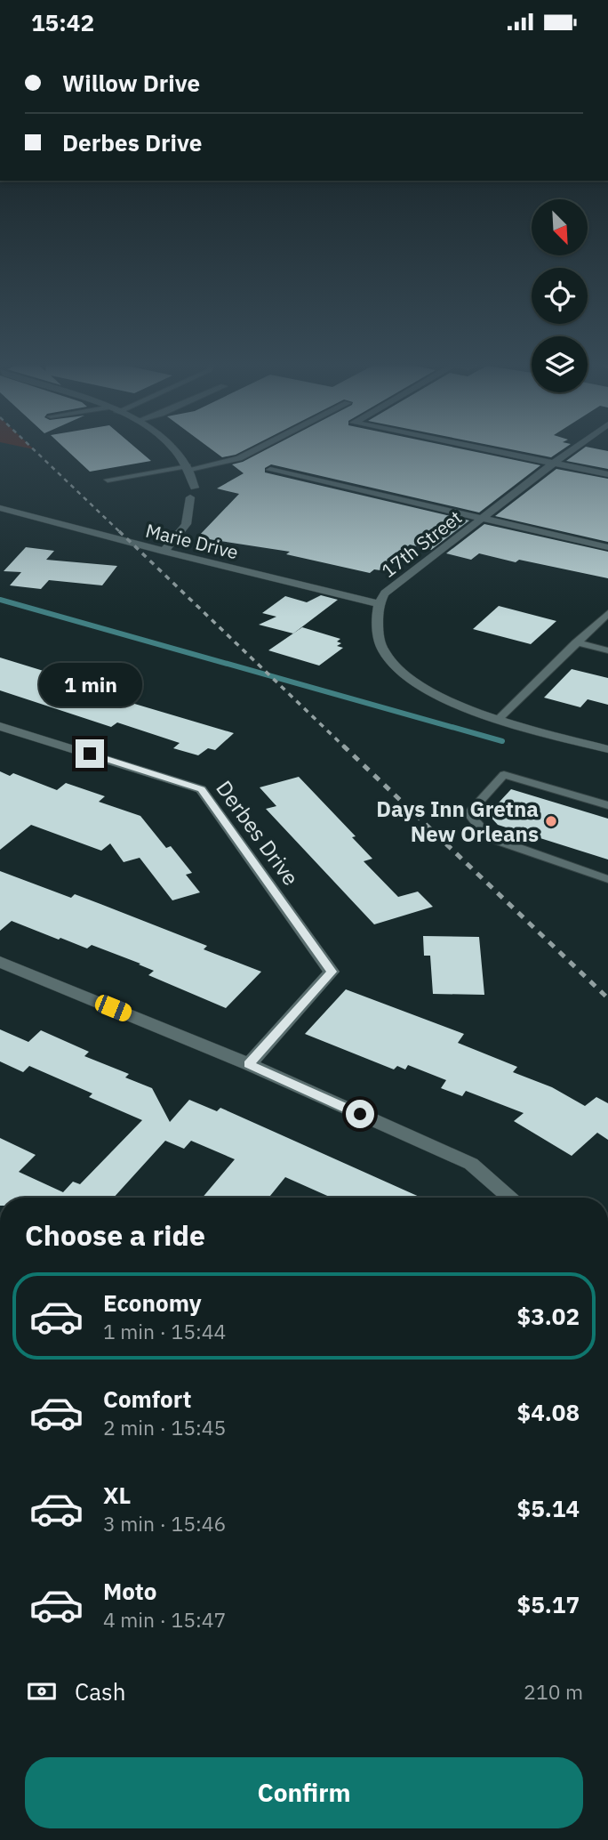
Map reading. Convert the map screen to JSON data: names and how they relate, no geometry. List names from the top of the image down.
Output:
{
  "streets": {
    "street": ["Marie Drive", "17th Street", "Derbes Drive"]
  },
  "crossings": [
    ["Marie Drive", "17th Street"]
  ],
  "places": ["Days Inn Gretna New Orleans"],
  "north": "bottom right",
  "page": {
    "status": "15:42",
    "banner": ["Willow Drive", "Derbes Drive"],
    "bubble": "1 min",
    "heading": "Choose a ride",
    "list": [
      {
        "name": "Economy",
        "note": "1 min · 15:44",
        "value": "$3.02"
      },
      {
        "name": "Comfort",
        "note": "2 min · 15:45",
        "value": "$4.08"
      },
      {
        "name": "XL",
        "note": "3 min · 15:46",
        "value": "$5.14"
      },
      {
        "name": "Moto",
        "note": "4 min · 15:47",
        "value": "$5.17"
      }
    ],
    "pay": ["Cash", "210 m"],
    "buttons": "Confirm"
  }
}
